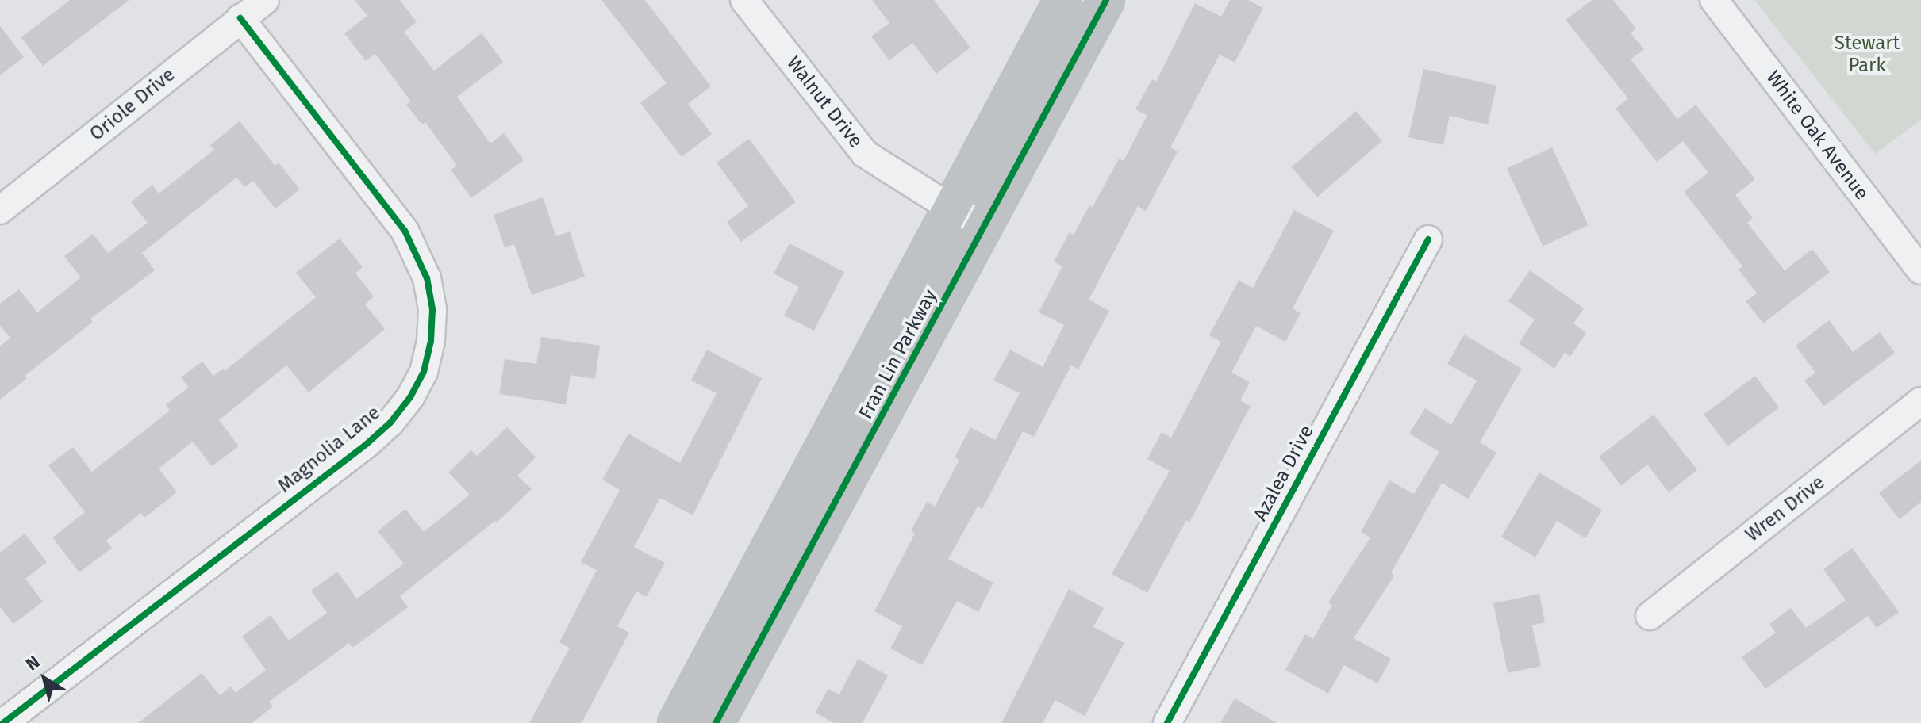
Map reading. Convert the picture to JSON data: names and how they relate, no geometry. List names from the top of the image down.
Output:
{
  "streets": {
    "street": [
      "Walnut Drive",
      "Oriole Drive",
      "White Oak Avenue",
      "Fran Lin Parkway",
      "Magnolia Lane",
      "Azalea Drive",
      "Wren Drive"
    ]
  },
  "crossings": [
    ["Walnut Drive", "Fran Lin Parkway"],
    ["Oriole Drive", "Magnolia Lane"]
  ],
  "parks": ["Stewart Park"],
  "north": "top left"
}
